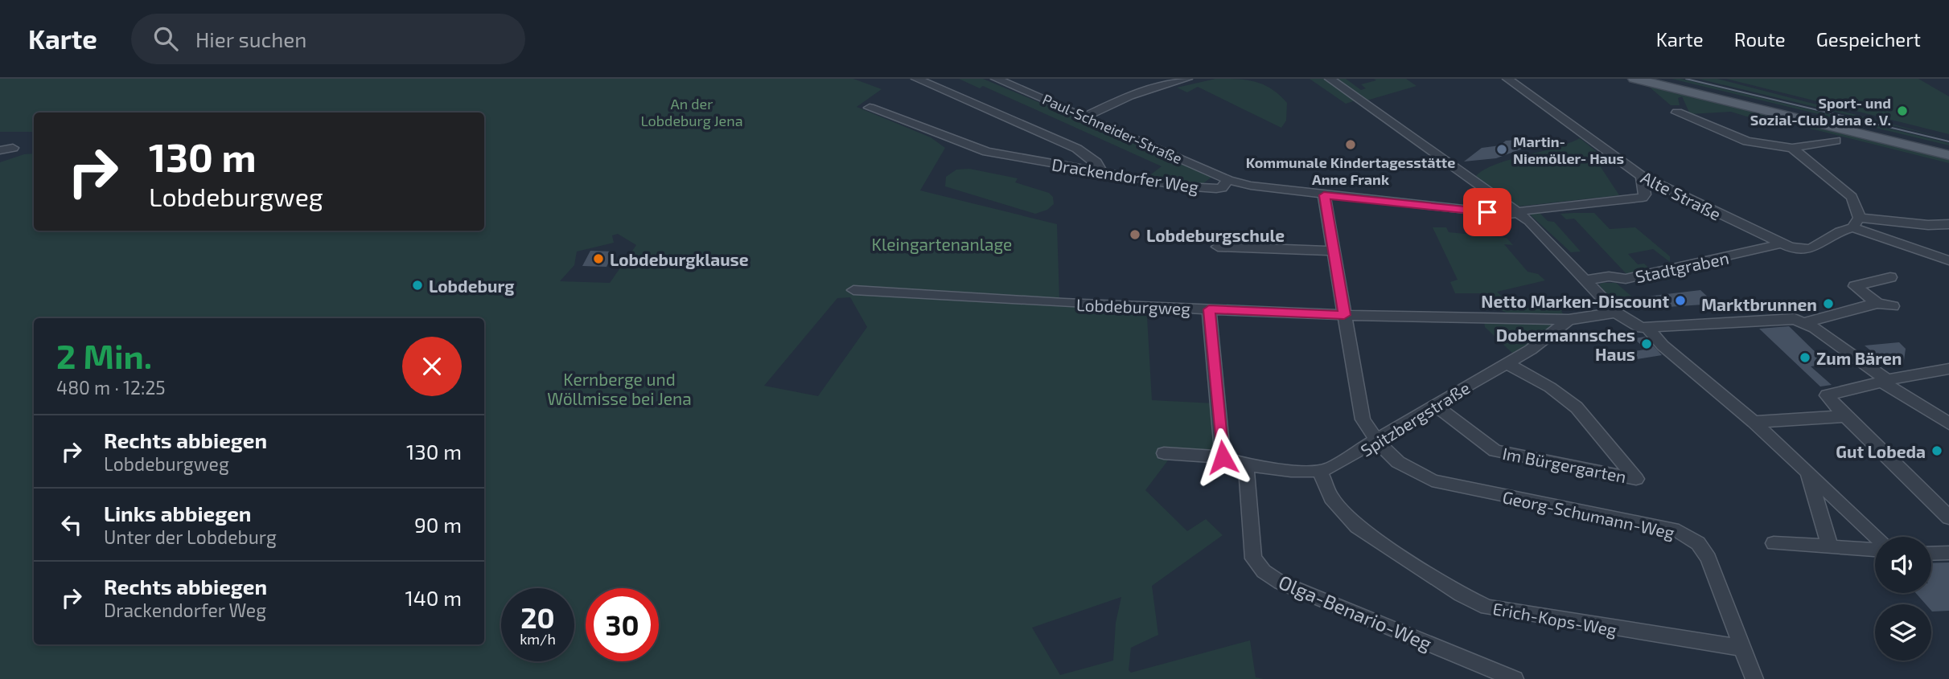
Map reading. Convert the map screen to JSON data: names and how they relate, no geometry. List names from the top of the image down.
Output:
{
  "streets": {
    "street": [
      "Paul-Schneider-Straße",
      "Drackendorfer Weg",
      "Alte Straße",
      "Stadtgraben",
      "Lobdeburgweg",
      "Spitzbergstraße",
      "Im Bürgergarten",
      "Georg-Schumann-Weg",
      "Olga-Benario-Weg",
      "Erich-Kops-Weg"
    ]
  },
  "crossings": [
    ["Paul-Schneider-Straße", "Drackendorfer Weg"],
    ["Alte Straße", "Stadtgraben"],
    ["Lobdeburgweg", "Spitzbergstraße"],
    ["Lobdeburgweg", "Georg-Schumann-Weg"],
    ["Spitzbergstraße", "Im Bürgergarten"],
    ["Spitzbergstraße", "Georg-Schumann-Weg"],
    ["Spitzbergstraße", "Olga-Benario-Weg"],
    ["Spitzbergstraße", "Erich-Kops-Weg"],
    ["Georg-Schumann-Weg", "Erich-Kops-Weg"]
  ],
  "parks": ["An der Lobdeburg Jena", "Kleingartenanlage", "Kernberge und Wöllmisse bei Jena"],
  "places": [
    "Sport- und Sozial-Club Jena e. V.",
    "Kommunale Kindertagesstätte Anne Frank",
    "Martin- Niemöller- Haus",
    "Lobdeburgschule",
    "Lobdeburgklause",
    "Lobdeburg",
    "Netto Marken-Discount",
    "Marktbrunnen",
    "Dobermannsches Haus",
    "Zum Bären",
    "Gut Lobeda"
  ],
  "page": {
    "header": "Karte",
    "search": "Hier suchen",
    "nav": ["Karte", "Route", "Gespeichert"],
    "turn": ["130 m", "Lobdeburgweg"],
    "heading": ["2 Min.", "480 m · 12:25"],
    "list": [
      {
        "name": "Rechts abbiegen",
        "note": "Lobdeburgweg",
        "value": "130 m"
      },
      {
        "name": "Links abbiegen",
        "note": "Unter der Lobdeburg",
        "value": "90 m"
      },
      {
        "name": "Rechts abbiegen",
        "note": "Drackendorfer Weg",
        "value": "140 m"
      }
    ],
    "speed": "20 km/h",
    "limit": "30"
  }
}
